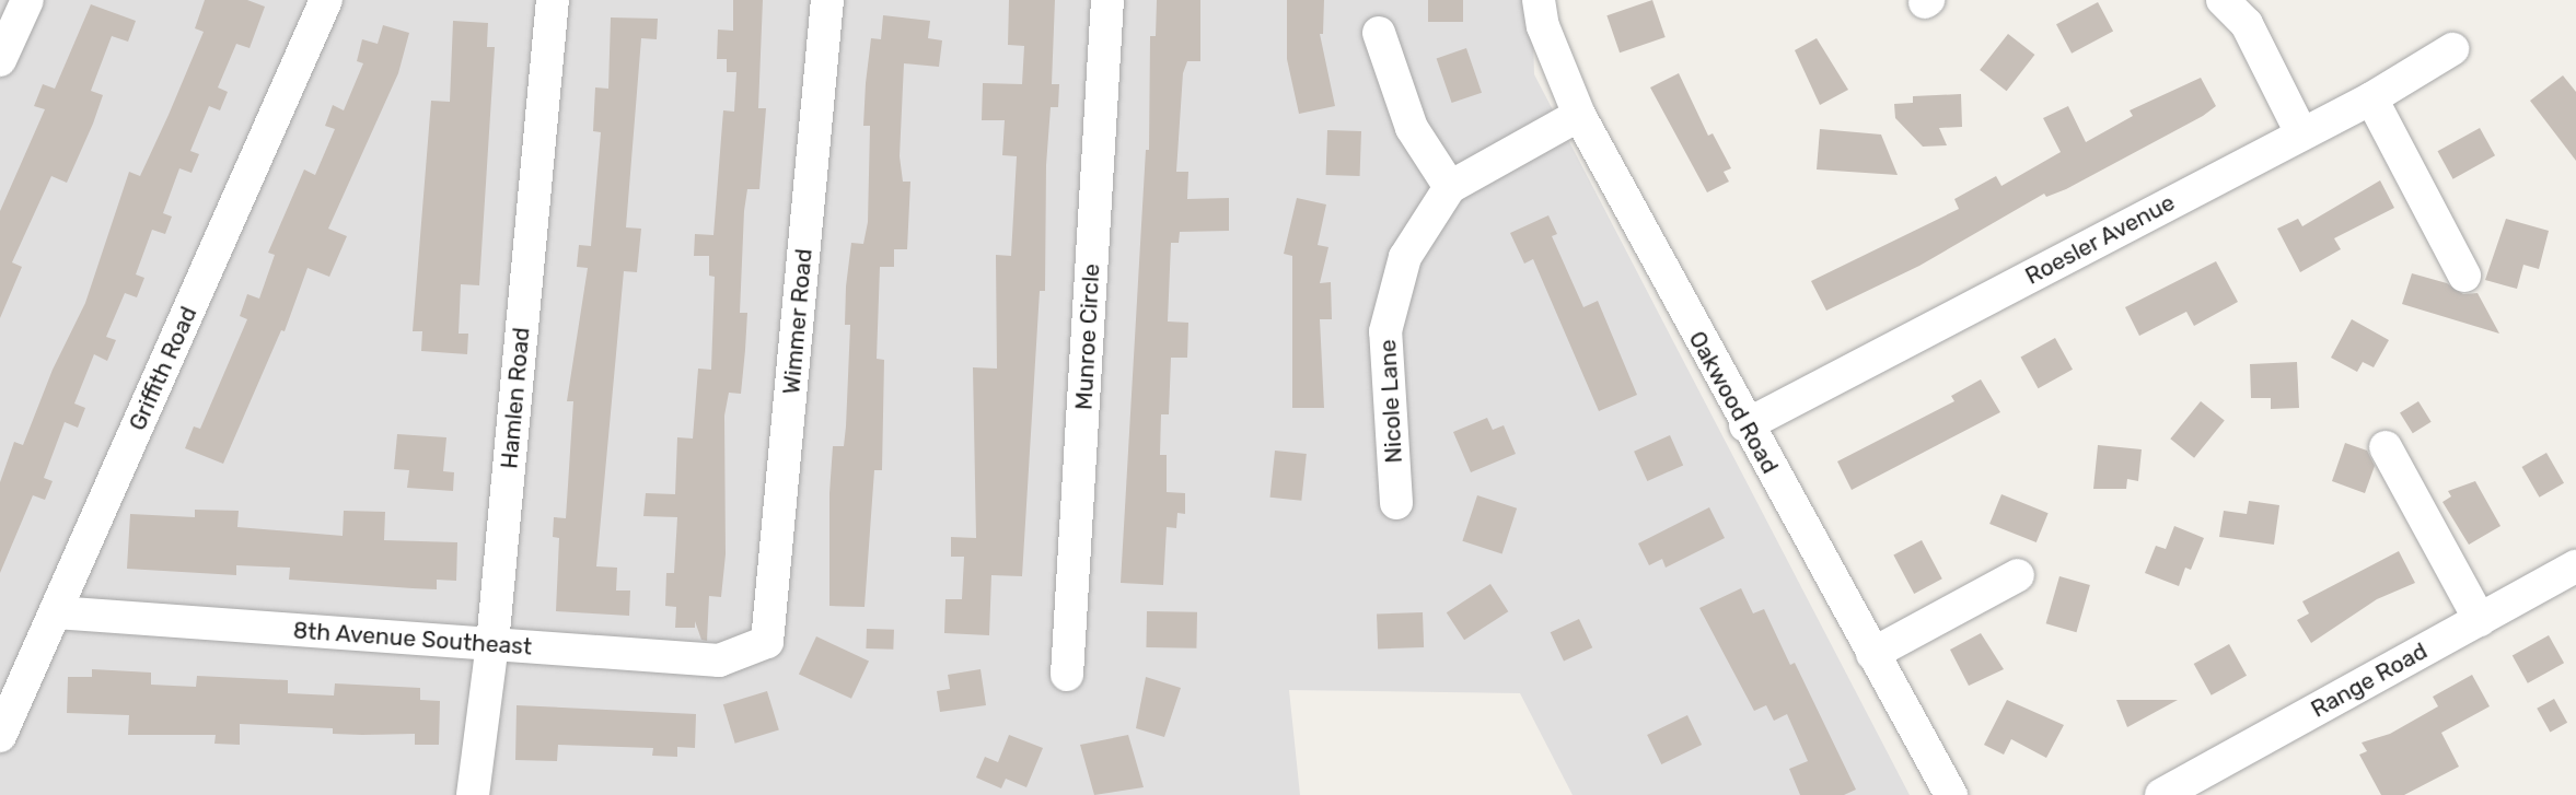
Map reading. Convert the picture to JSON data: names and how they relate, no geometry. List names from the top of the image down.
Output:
{
  "streets": {
    "street": [
      "Roesler Avenue",
      "Wimmer Road",
      "Munroe Circle",
      "Griffith Road",
      "Hamlen Road",
      "Nicole Lane",
      "Oakwood Road",
      "8th Avenue Southeast",
      "Range Road"
    ]
  },
  "crossings": [
    ["Roesler Avenue", "Oakwood Road"],
    ["Wimmer Road", "8th Avenue Southeast"],
    ["Griffith Road", "8th Avenue Southeast"],
    ["Hamlen Road", "8th Avenue Southeast"],
    ["Nicole Lane", "Oakwood Road"]
  ]
}
